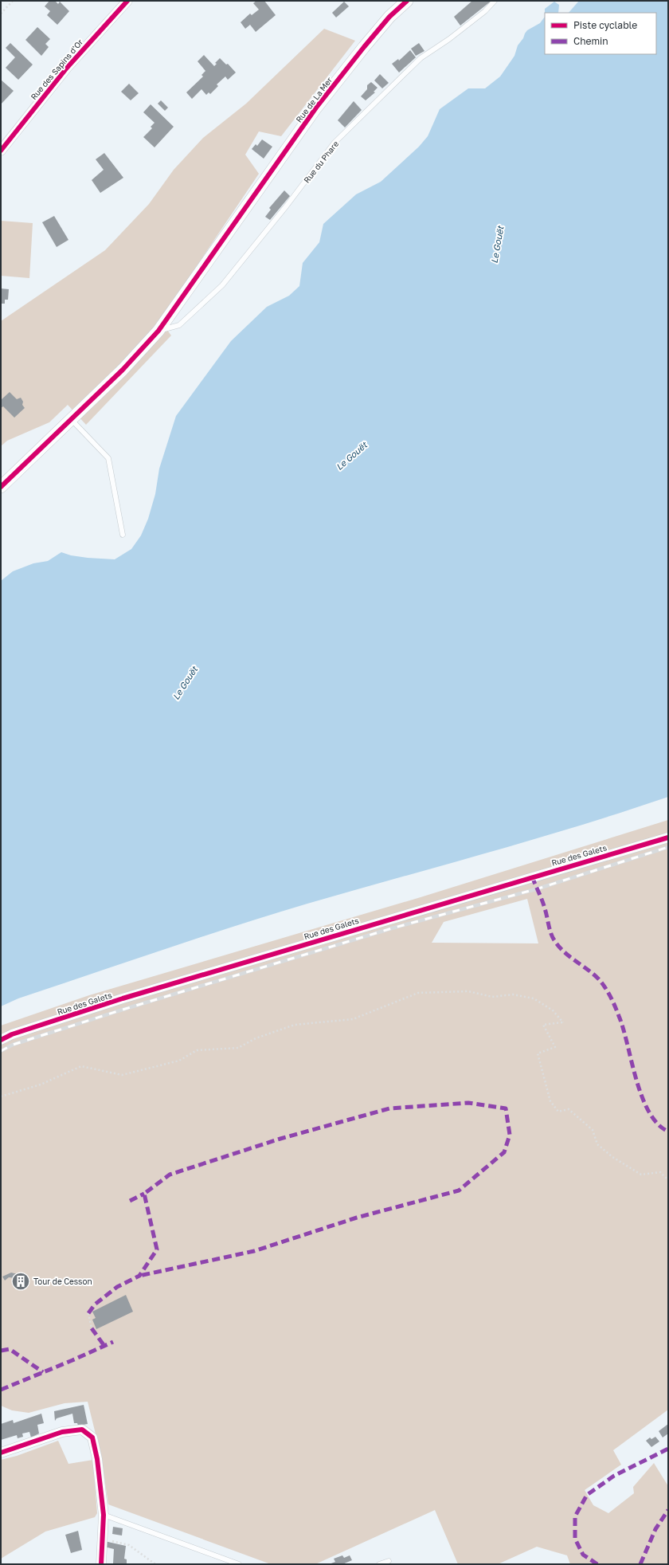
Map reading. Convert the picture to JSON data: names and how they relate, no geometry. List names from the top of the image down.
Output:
{
  "streets": {
    "street": ["Rue des Sapins d'Or", "Rue de La Mer", "Rue des Galets"],
    "lane": ["Rue du Phare"]
  },
  "crossings": [
    ["Rue de La Mer", "Rue du Phare"]
  ],
  "water": ["Le Gouët"],
  "places": {
    "building": ["Tour de Cesson"]
  },
  "legend": ["Piste cyclable", "Chemin"]
}
